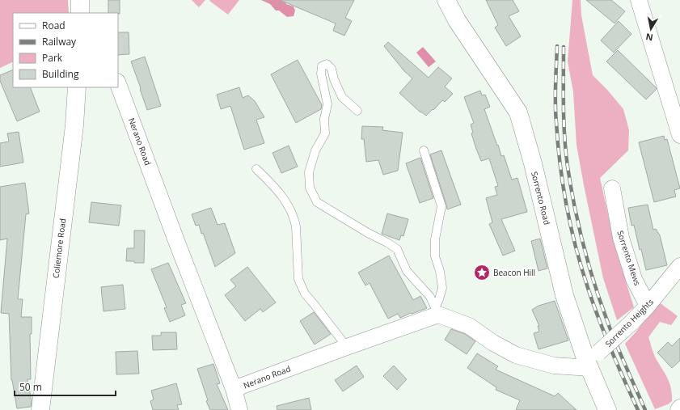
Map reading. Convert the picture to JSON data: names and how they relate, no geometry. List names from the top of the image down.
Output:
{
  "streets": {
    "main road": ["Sorrento Road", "Coliemore Road"],
    "street": ["Nerano Road", "Sorrento Mews", "Sorrento Heights"]
  },
  "crossings": [
    ["Sorrento Road", "Sorrento Heights"],
    ["Sorrento Mews", "Sorrento Heights"]
  ],
  "places": {
    "place": ["Beacon Hill"]
  },
  "legend": [
    "Road",
    "Railway",
    "Park",
    "Building"
  ],
  "scale_bar": "50 m",
  "north": "bottom"
}
